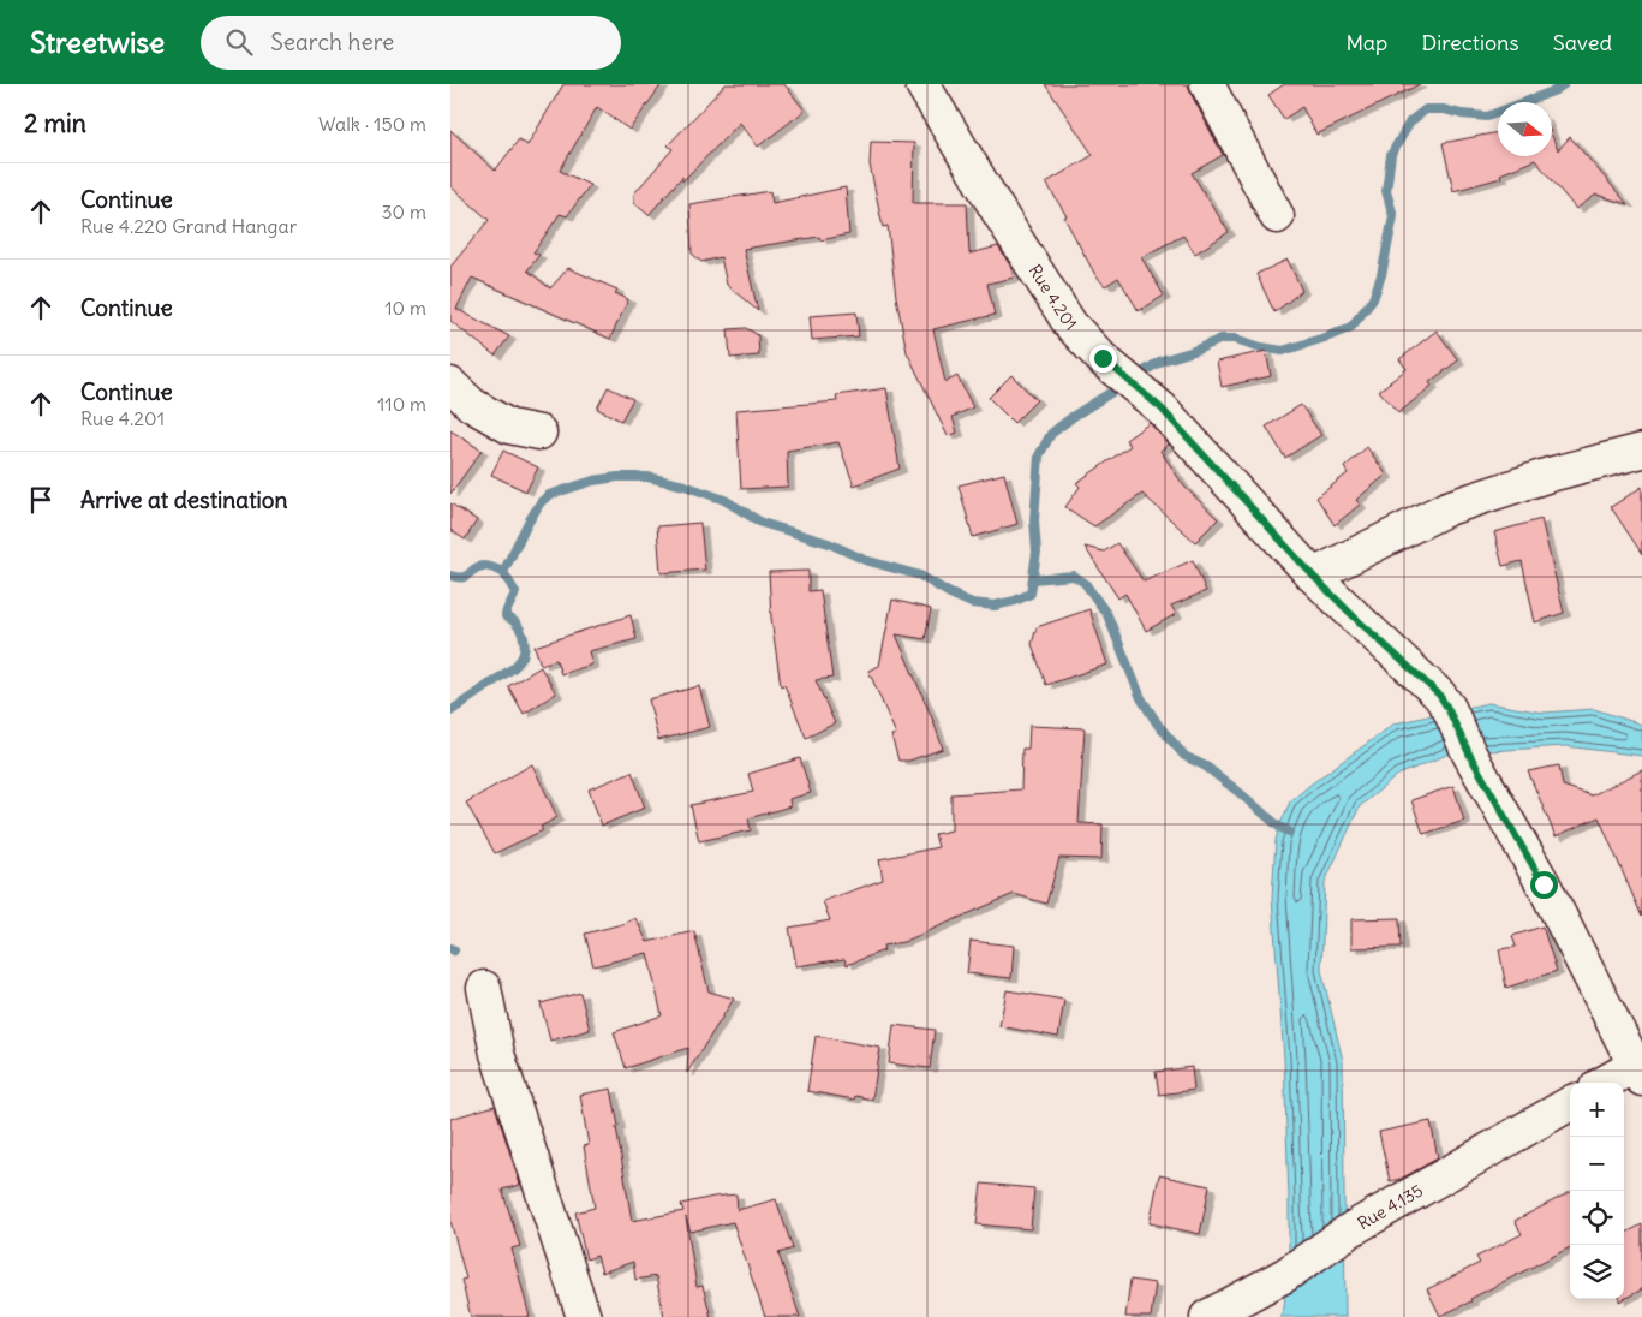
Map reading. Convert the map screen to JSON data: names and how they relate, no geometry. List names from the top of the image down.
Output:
{
  "streets": {
    "street": ["Rue 4.201", "Rue 4.135"]
  },
  "north": "right",
  "page": {
    "header": "Streetwise",
    "search": "Search here",
    "nav": ["Map", "Directions", "Saved"],
    "heading": ["2 min", "Walk · 150 m"],
    "list": [
      ["Continue", "Rue 4.220 Grand Hangar", "30 m"],
      ["Continue", "10 m"],
      ["Continue", "Rue 4.201", "110 m"],
      "Arrive at destination"
    ],
    "map_buttons": ["+", "−"]
  }
}
